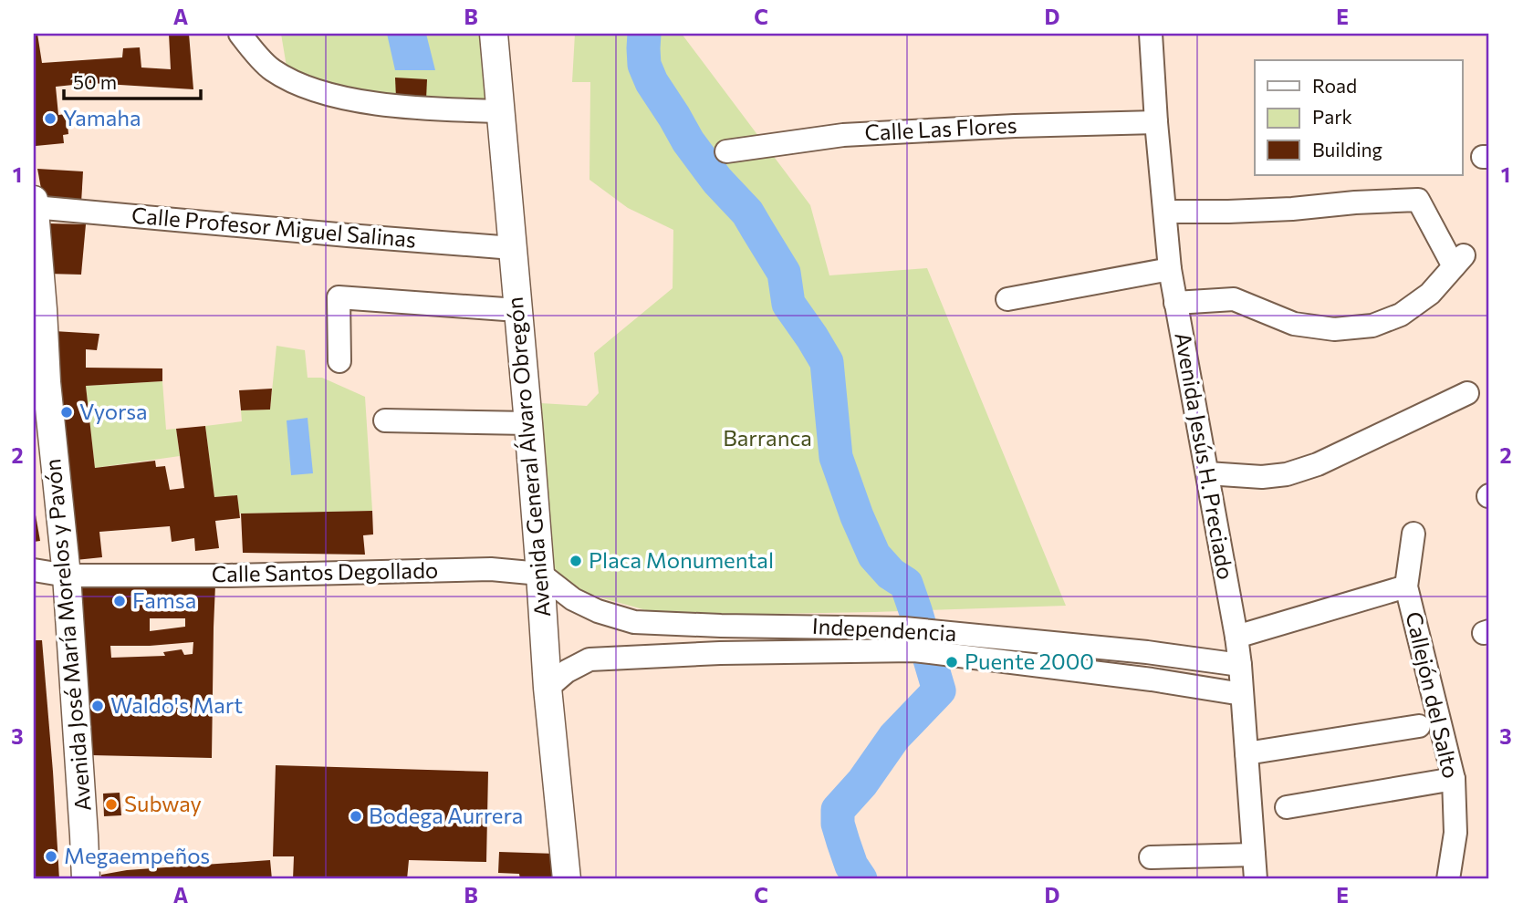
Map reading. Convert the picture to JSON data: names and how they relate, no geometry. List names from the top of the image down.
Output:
{
  "streets": {
    "main road": ["Avenida General Álvaro Obregón", "Avenida José María Morelos y Pavón"],
    "street": [
      "Calle Las Flores",
      "Calle Profesor Miguel Salinas",
      "Avenida Jesús H. Preciado",
      "Calle Santos Degollado",
      "Independencia",
      "Callejón del Salto"
    ]
  },
  "crossings": [
    ["Calle Las Flores", "Avenida Jesús H. Preciado"],
    ["Calle Profesor Miguel Salinas", "Avenida General Álvaro Obregón"],
    ["Calle Profesor Miguel Salinas", "Avenida José María Morelos y Pavón"],
    ["Avenida Jesús H. Preciado", "Independencia"],
    ["Avenida Jesús H. Preciado", "Callejón del Salto"],
    ["Avenida General Álvaro Obregón", "Calle Santos Degollado"],
    ["Avenida General Álvaro Obregón", "Independencia"],
    ["Calle Santos Degollado", "Independencia"],
    ["Calle Santos Degollado", "Avenida José María Morelos y Pavón"]
  ],
  "parks": ["Barranca"],
  "places": [
    "Yamaha",
    "Vyorsa",
    "Placa Monumental",
    "Famsa",
    "Puente 2000",
    "Waldo's Mart",
    "Subway",
    "Bodega Aurrera",
    "Megaempeños"
  ],
  "legend": ["Road", "Park", "Building"],
  "scale_bar": "50 m",
  "grid": {
    "columns": [
      "A",
      "B",
      "C",
      "D",
      "E"
    ],
    "rows": ["1", "2", "3"]
  }
}
